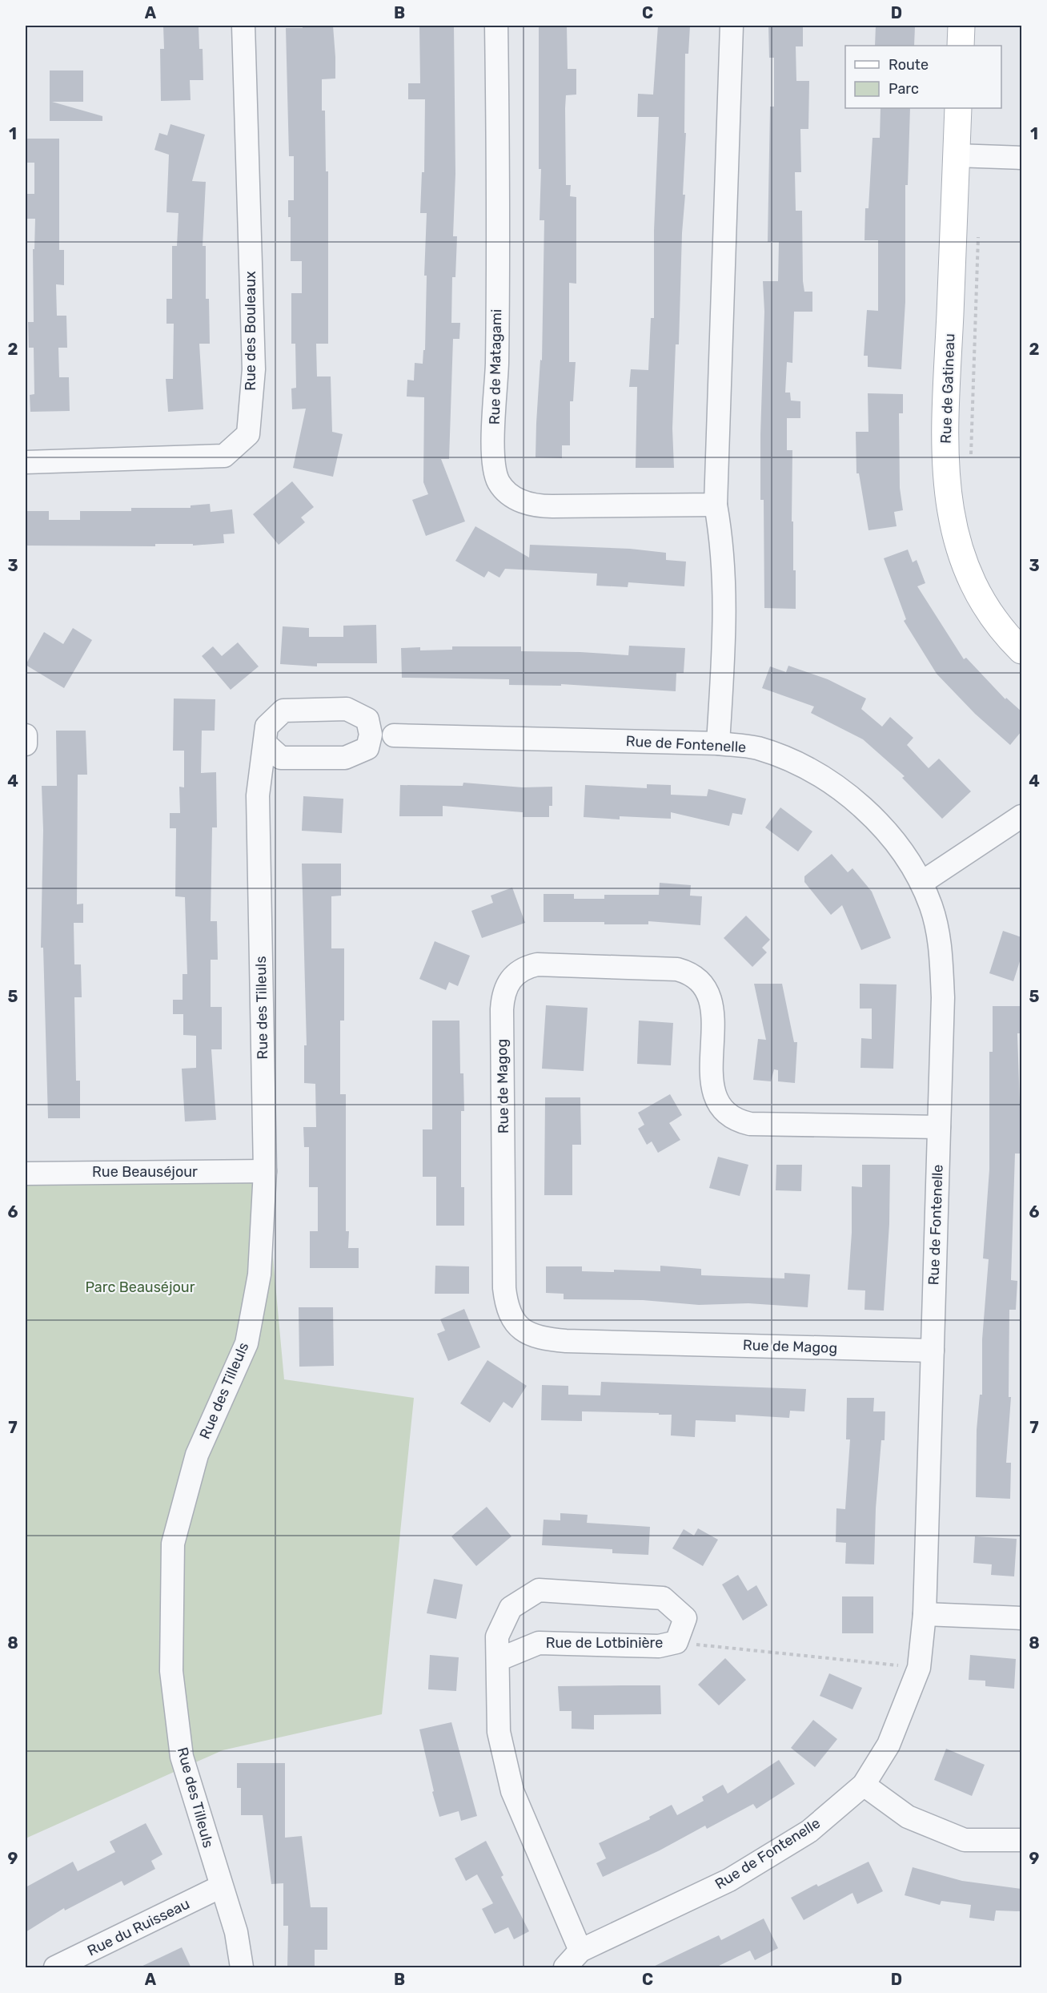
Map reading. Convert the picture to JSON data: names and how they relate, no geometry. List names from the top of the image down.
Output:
{
  "streets": {
    "street": [
      "Rue des Bouleaux",
      "Rue de Matagami",
      "Rue de Gatineau",
      "Rue de Fontenelle",
      "Rue des Tilleuls",
      "Rue de Magog",
      "Rue Beauséjour",
      "Rue de Lotbinière",
      "Rue du Ruisseau"
    ]
  },
  "crossings": [
    ["Rue de Fontenelle", "Rue de Magog"],
    ["Rue de Fontenelle", "Rue de Lotbinière"],
    ["Rue des Tilleuls", "Rue Beauséjour"],
    ["Rue des Tilleuls", "Rue du Ruisseau"]
  ],
  "parks": ["Parc Beauséjour"],
  "legend": ["Route", "Parc"],
  "grid": {
    "columns": [
      "A",
      "B",
      "C",
      "D"
    ],
    "rows": [
      "1",
      "2",
      "3",
      "4",
      "5",
      "6",
      "7",
      "8",
      "9"
    ]
  }
}
